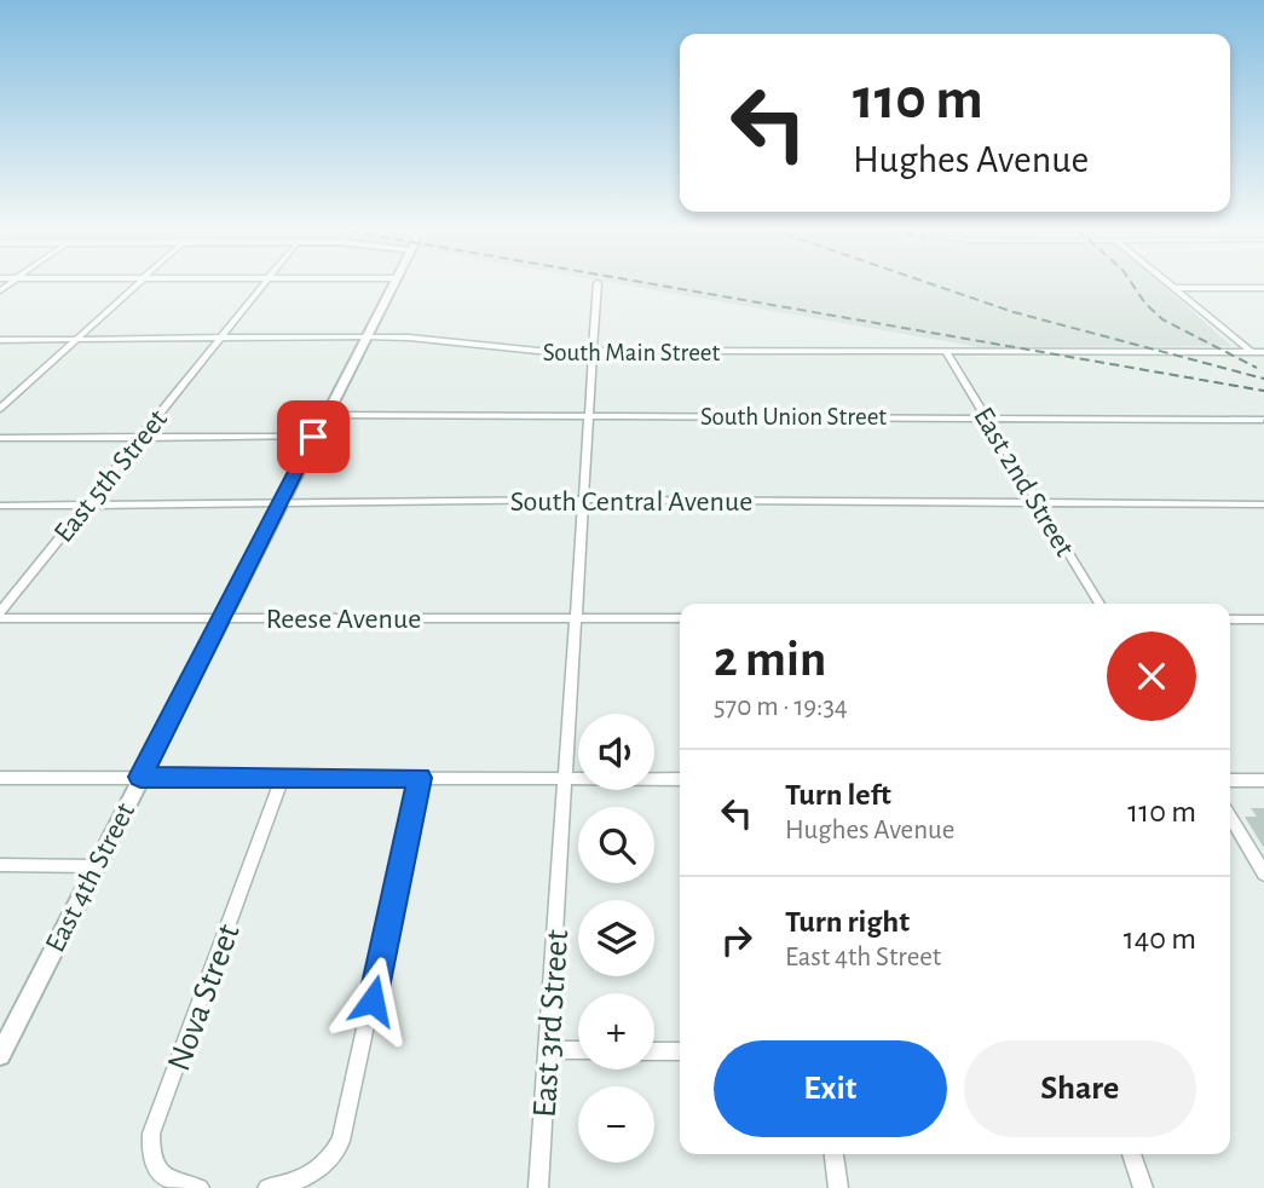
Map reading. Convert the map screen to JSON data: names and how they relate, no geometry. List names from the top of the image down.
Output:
{
  "streets": {
    "street": [
      "South Main Street",
      "South Union Street",
      "East 5th Street",
      "East 2nd Street",
      "South Central Avenue",
      "Reese Avenue",
      "East 4th Street",
      "Nova Street",
      "East 3rd Street"
    ]
  },
  "crossings": [
    ["South Main Street", "East 5th Street"],
    ["South Main Street", "East 2nd Street"],
    ["South Main Street", "East 4th Street"],
    ["South Main Street", "East 3rd Street"],
    ["South Union Street", "East 2nd Street"],
    ["South Union Street", "East 4th Street"],
    ["South Union Street", "East 3rd Street"],
    ["East 5th Street", "South Central Avenue"],
    ["East 5th Street", "Reese Avenue"],
    ["East 2nd Street", "South Central Avenue"],
    ["South Central Avenue", "East 4th Street"],
    ["South Central Avenue", "East 3rd Street"],
    ["Reese Avenue", "East 4th Street"],
    ["Reese Avenue", "East 3rd Street"]
  ],
  "page": {
    "turn": ["110 m", "Hughes Avenue"],
    "heading": ["2 min", "570 m · 19:34"],
    "map_buttons": ["+", "−"],
    "list": [
      {
        "name": "Turn left",
        "note": "Hughes Avenue",
        "value": "110 m"
      },
      {
        "name": "Turn right",
        "note": "East 4th Street",
        "value": "140 m"
      }
    ],
    "buttons": ["Exit", "Share"]
  }
}
